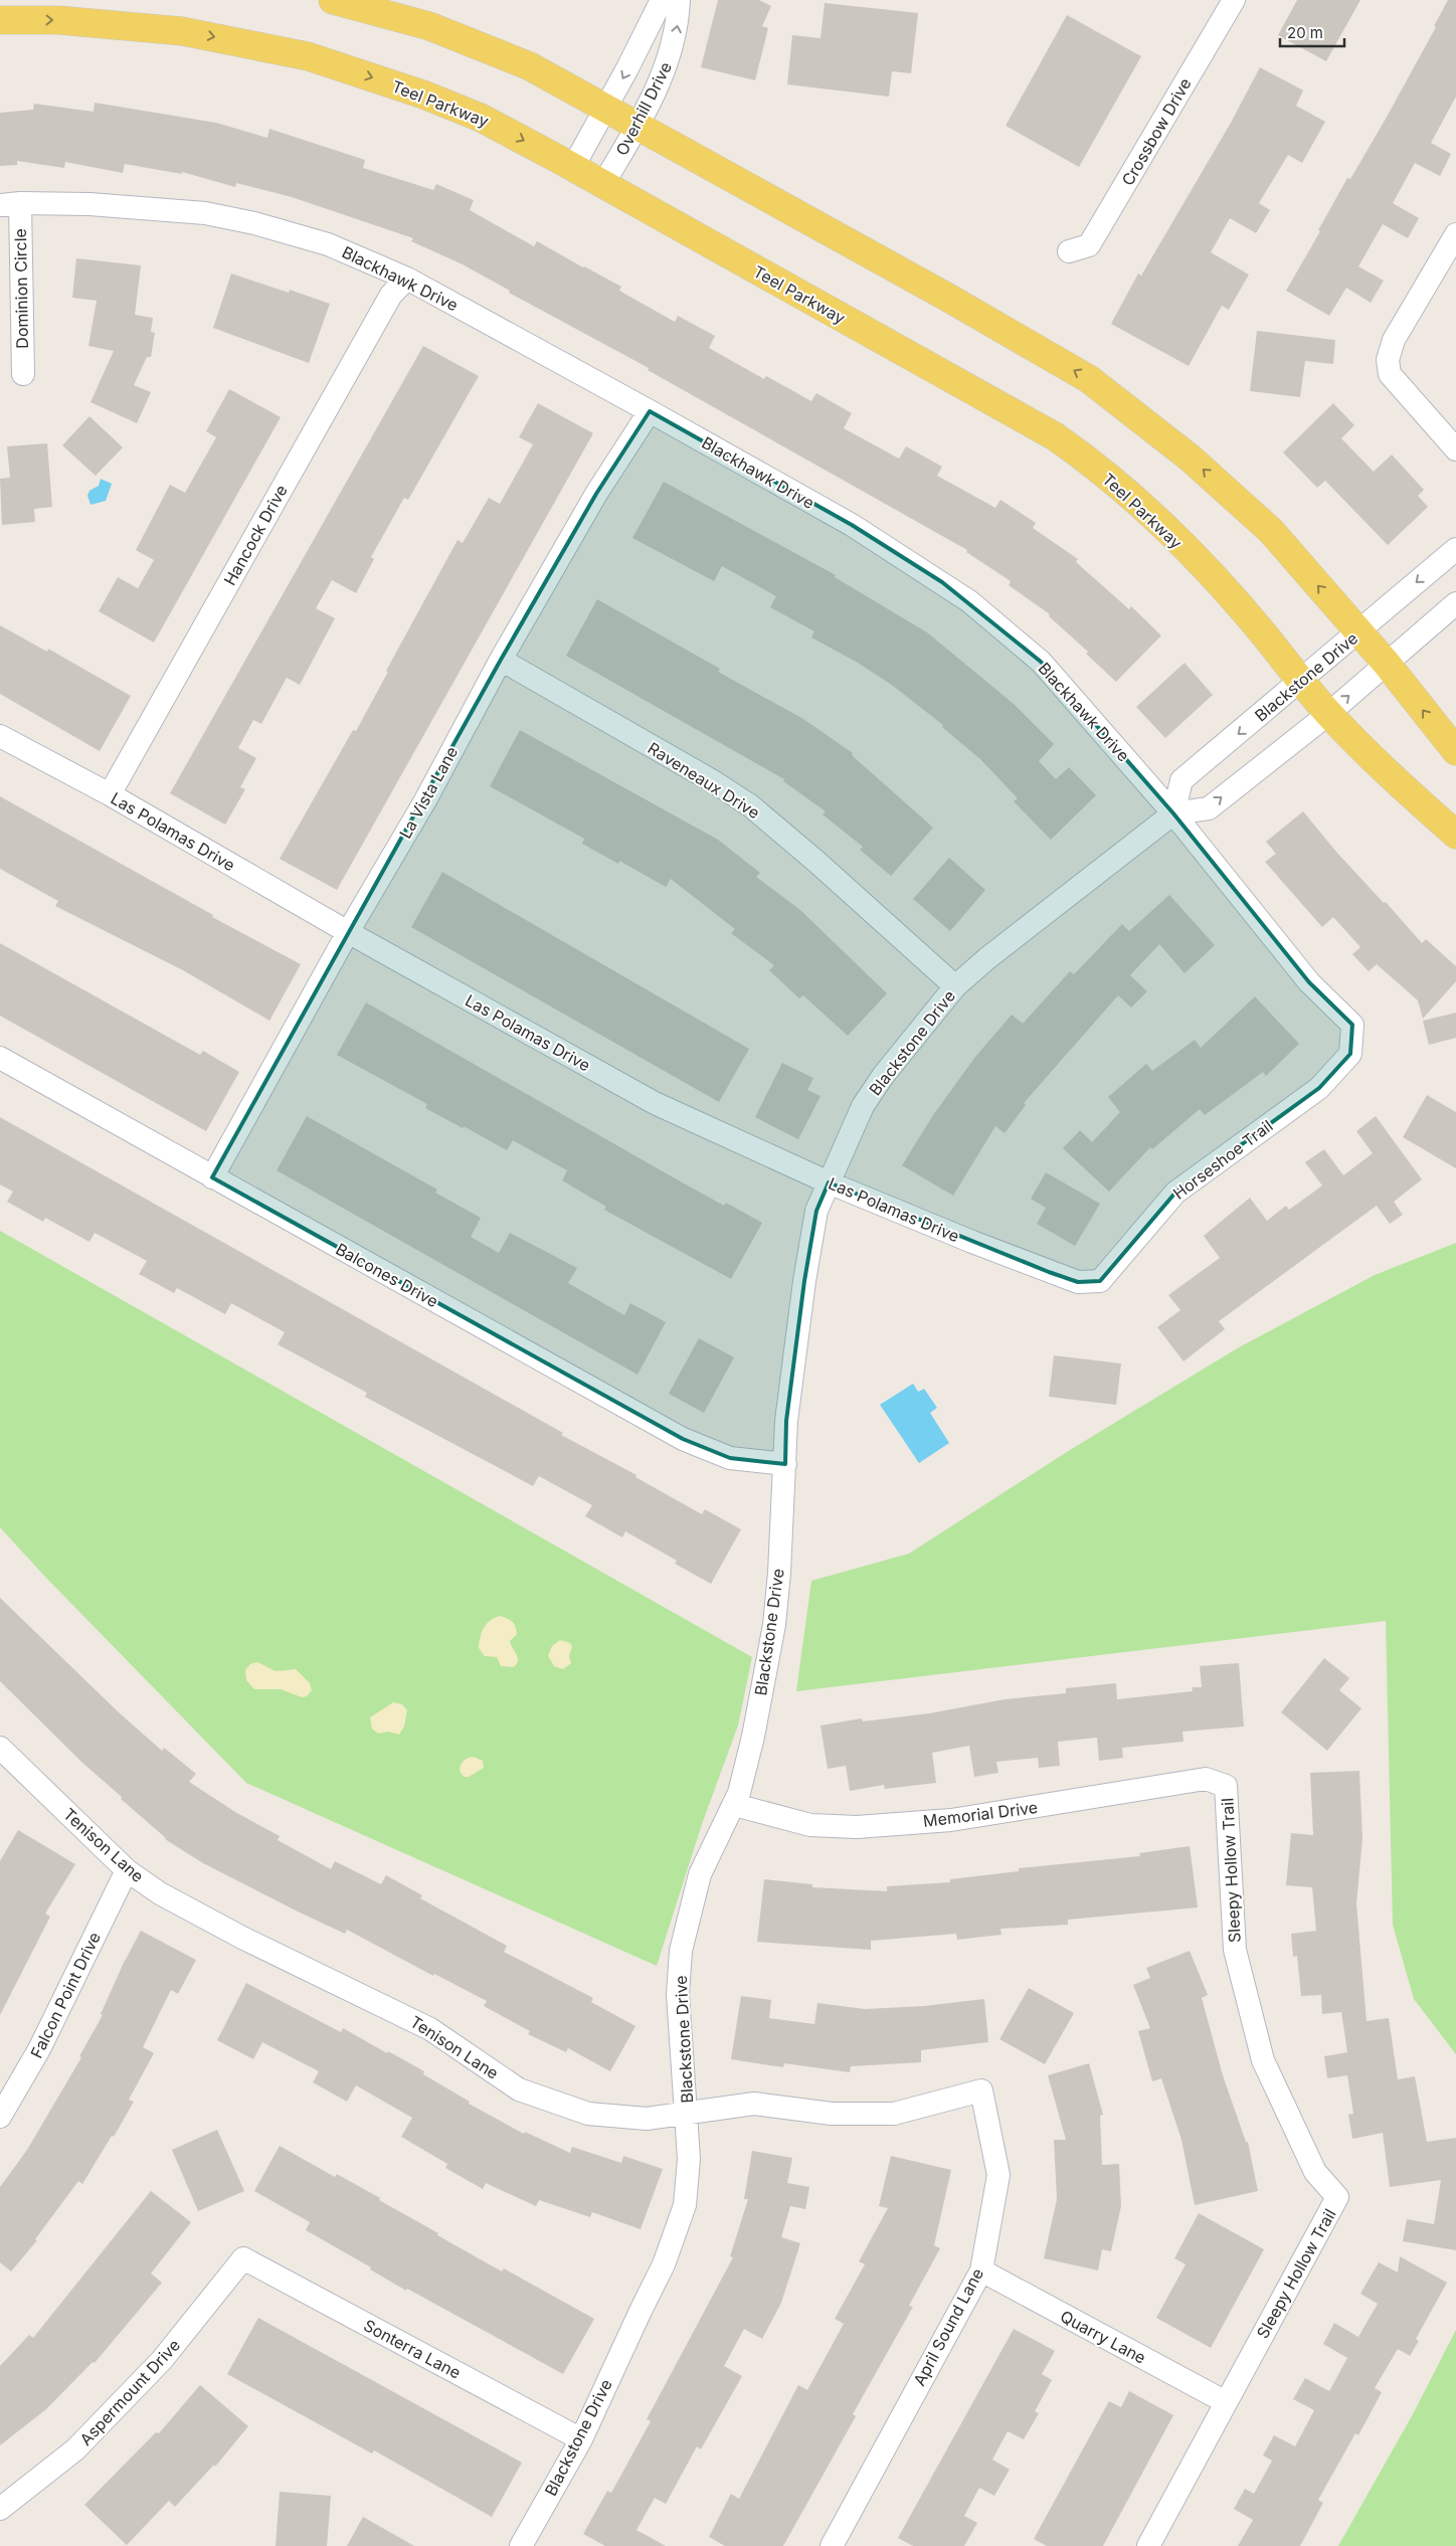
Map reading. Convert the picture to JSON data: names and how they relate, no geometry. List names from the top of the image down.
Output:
{
  "streets": {
    "main road": ["Teel Parkway"],
    "street": [
      "Overhill Drive",
      "Crossbow Drive",
      "Blackhawk Drive",
      "Dominion Circle",
      "Hancock Drive",
      "Blackstone Drive",
      "Raveneaux Drive",
      "La Vista Lane",
      "Las Polamas Drive",
      "Horseshoe Trail",
      "Balcones Drive",
      "Memorial Drive",
      "Tenison Lane",
      "Sleepy Hollow Trail",
      "Falcon Point Drive",
      "April Sound Lane",
      "Quarry Lane",
      "Sonterra Lane",
      "Aspermount Drive"
    ]
  },
  "crossings": [
    ["Teel Parkway", "Overhill Drive"],
    ["Teel Parkway", "Blackstone Drive"],
    ["Blackhawk Drive", "Dominion Circle"],
    ["Blackhawk Drive", "Hancock Drive"],
    ["Blackhawk Drive", "Blackstone Drive"],
    ["Blackhawk Drive", "La Vista Lane"],
    ["Blackhawk Drive", "Horseshoe Trail"],
    ["Hancock Drive", "Las Polamas Drive"],
    ["Blackstone Drive", "Raveneaux Drive"],
    ["Blackstone Drive", "Las Polamas Drive"],
    ["Blackstone Drive", "Balcones Drive"],
    ["Blackstone Drive", "Memorial Drive"],
    ["Blackstone Drive", "Tenison Lane"],
    ["Blackstone Drive", "Sonterra Lane"],
    ["Raveneaux Drive", "La Vista Lane"],
    ["La Vista Lane", "Las Polamas Drive"],
    ["La Vista Lane", "Balcones Drive"],
    ["Las Polamas Drive", "Horseshoe Trail"],
    ["Memorial Drive", "Sleepy Hollow Trail"],
    ["Tenison Lane", "Falcon Point Drive"],
    ["Tenison Lane", "April Sound Lane"],
    ["Sleepy Hollow Trail", "Quarry Lane"],
    ["April Sound Lane", "Quarry Lane"],
    ["Sonterra Lane", "Aspermount Drive"]
  ],
  "scale_bar": "20 m"
}
